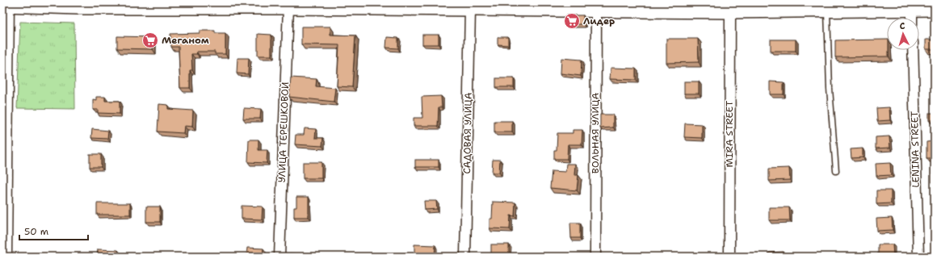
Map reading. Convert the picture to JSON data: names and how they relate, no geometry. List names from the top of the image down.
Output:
{
  "streets": {
    "street": [
      "УЛИЦА ТЕРЕШКОВОЙ",
      "САДОВАЯ УЛИЦА",
      "ВОЛЬНАЯ УЛИЦА",
      "MIRA STREET",
      "LENINA STREET"
    ]
  },
  "places": {
    "supermarket": ["Лидер", "Меганом"]
  },
  "scale_bar": "50 m",
  "north": "top"
}
